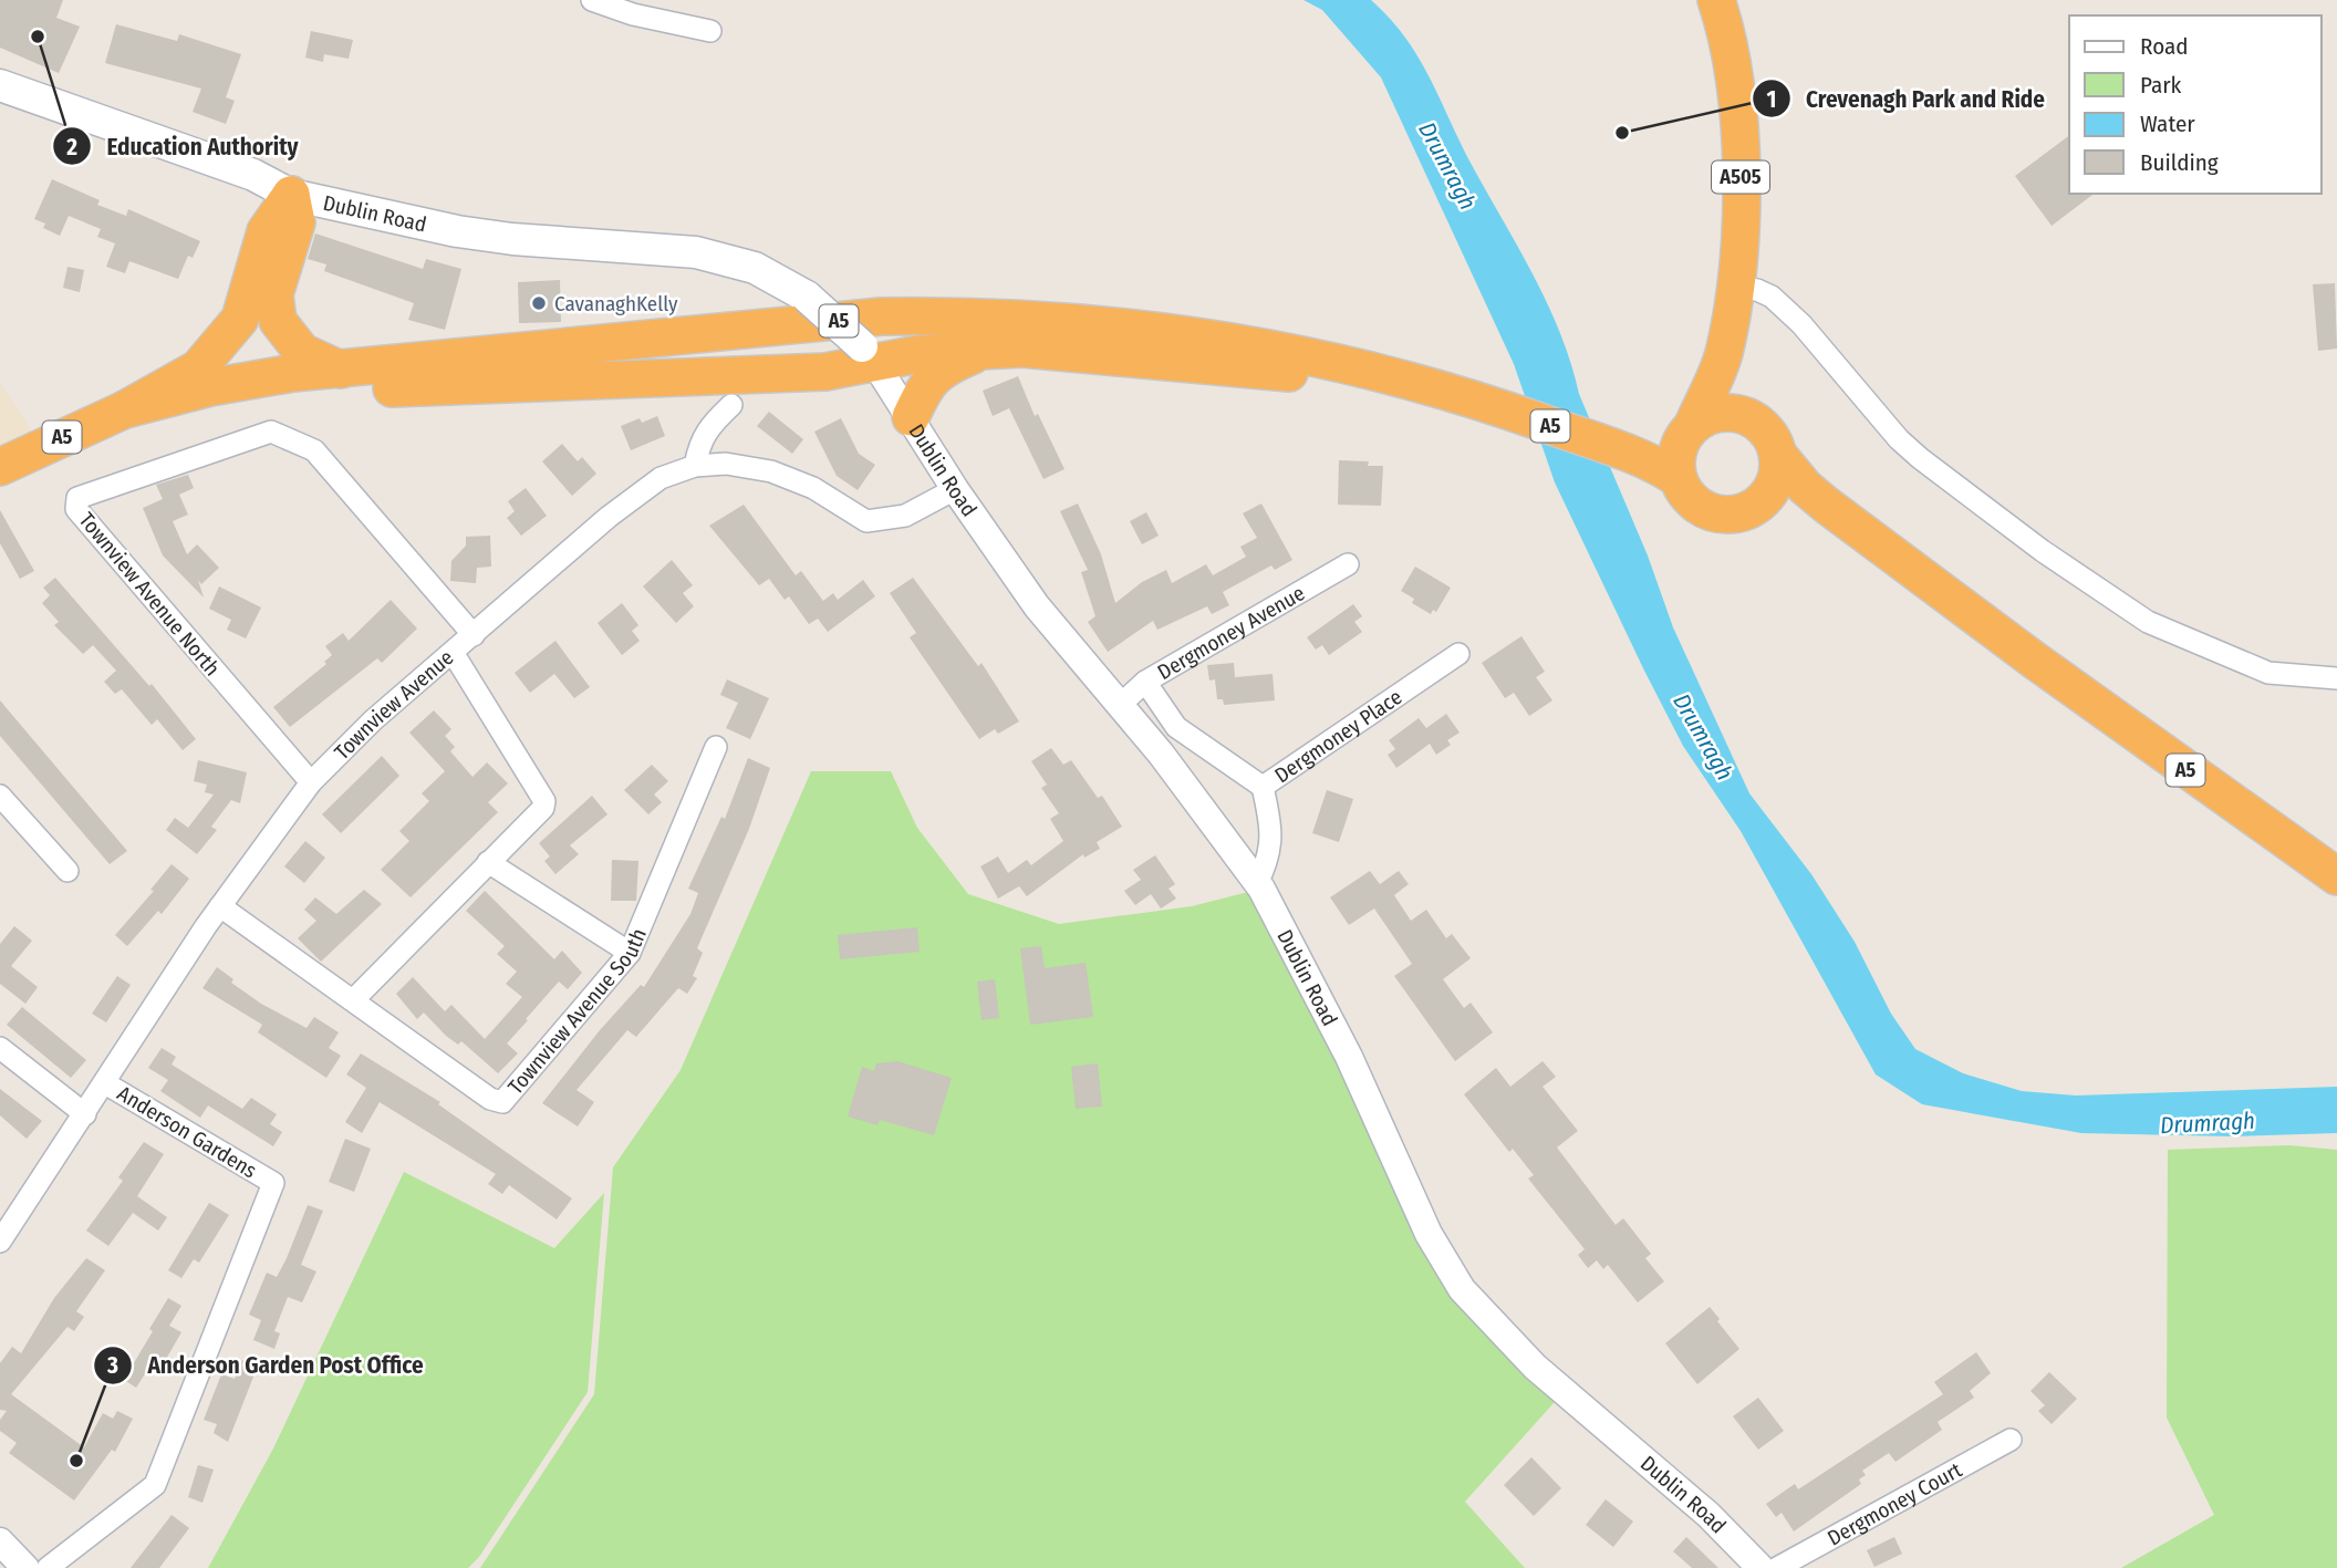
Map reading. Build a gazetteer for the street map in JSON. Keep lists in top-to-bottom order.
{
  "streets": {
    "highway": ["A505", "A5"],
    "main road": ["Dublin Road"],
    "street": [
      "Townview Avenue North",
      "Dergmoney Avenue",
      "Townview Avenue",
      "Dergmoney Place",
      "Townview Avenue South",
      "Anderson Gardens",
      "Dergmoney Court"
    ]
  },
  "crossings": [
    ["A505", "A5"],
    ["Dublin Road", "Dergmoney Avenue"],
    ["Dublin Road", "Townview Avenue"],
    ["Dublin Road", "Dergmoney Place"],
    ["Townview Avenue North", "Townview Avenue"],
    ["Townview Avenue", "Townview Avenue South"],
    ["Townview Avenue", "Anderson Gardens"]
  ],
  "water": ["Drumragh"],
  "places": [
    "Education Authority",
    "Crevenagh Park and Ride",
    "CavanaghKelly",
    "Anderson Garden Post Office"
  ],
  "legend": [
    "Road",
    "Park",
    "Water",
    "Building"
  ]
}
